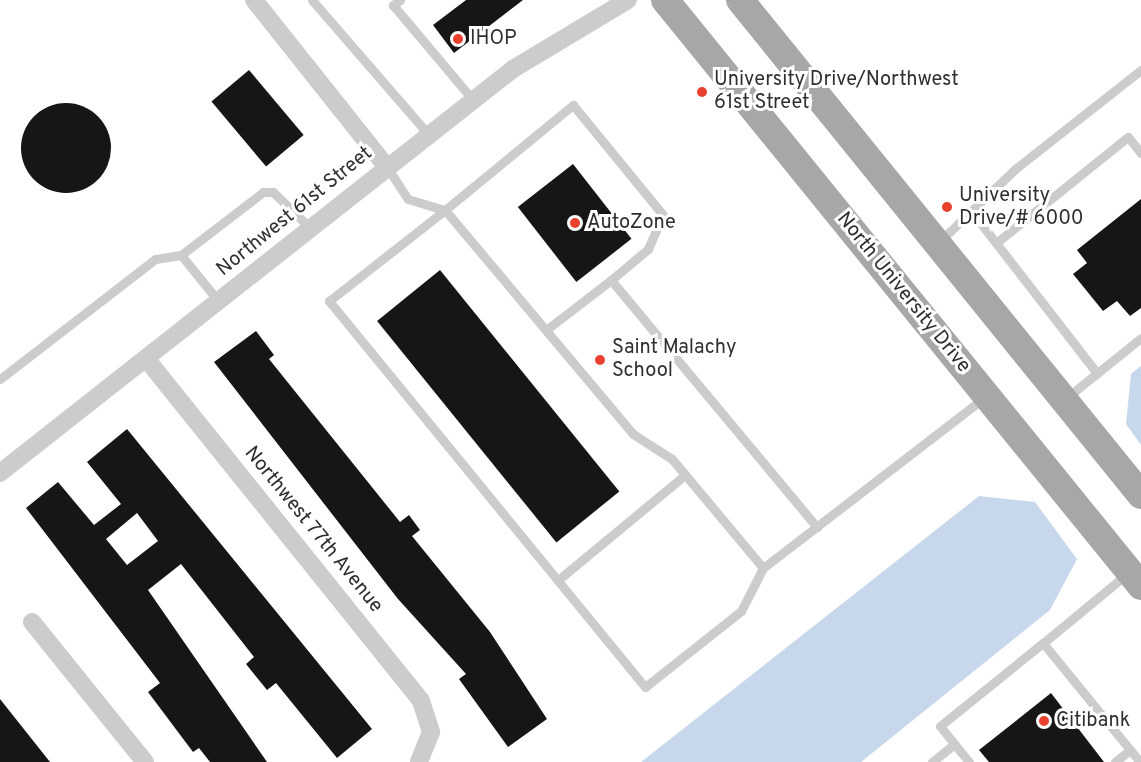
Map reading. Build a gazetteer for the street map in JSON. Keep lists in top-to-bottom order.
{
  "streets": {
    "main road": ["North University Drive"],
    "street": ["Northwest 61st Street", "Northwest 77th Avenue"]
  },
  "crossings": [
    ["Northwest 61st Street", "Northwest 77th Avenue"]
  ],
  "places": [
    "IHOP",
    "University Drive/Northwest 61st Street",
    "University Drive/# 6000",
    "AutoZone",
    "Saint Malachy School",
    "Citibank"
  ]
}
